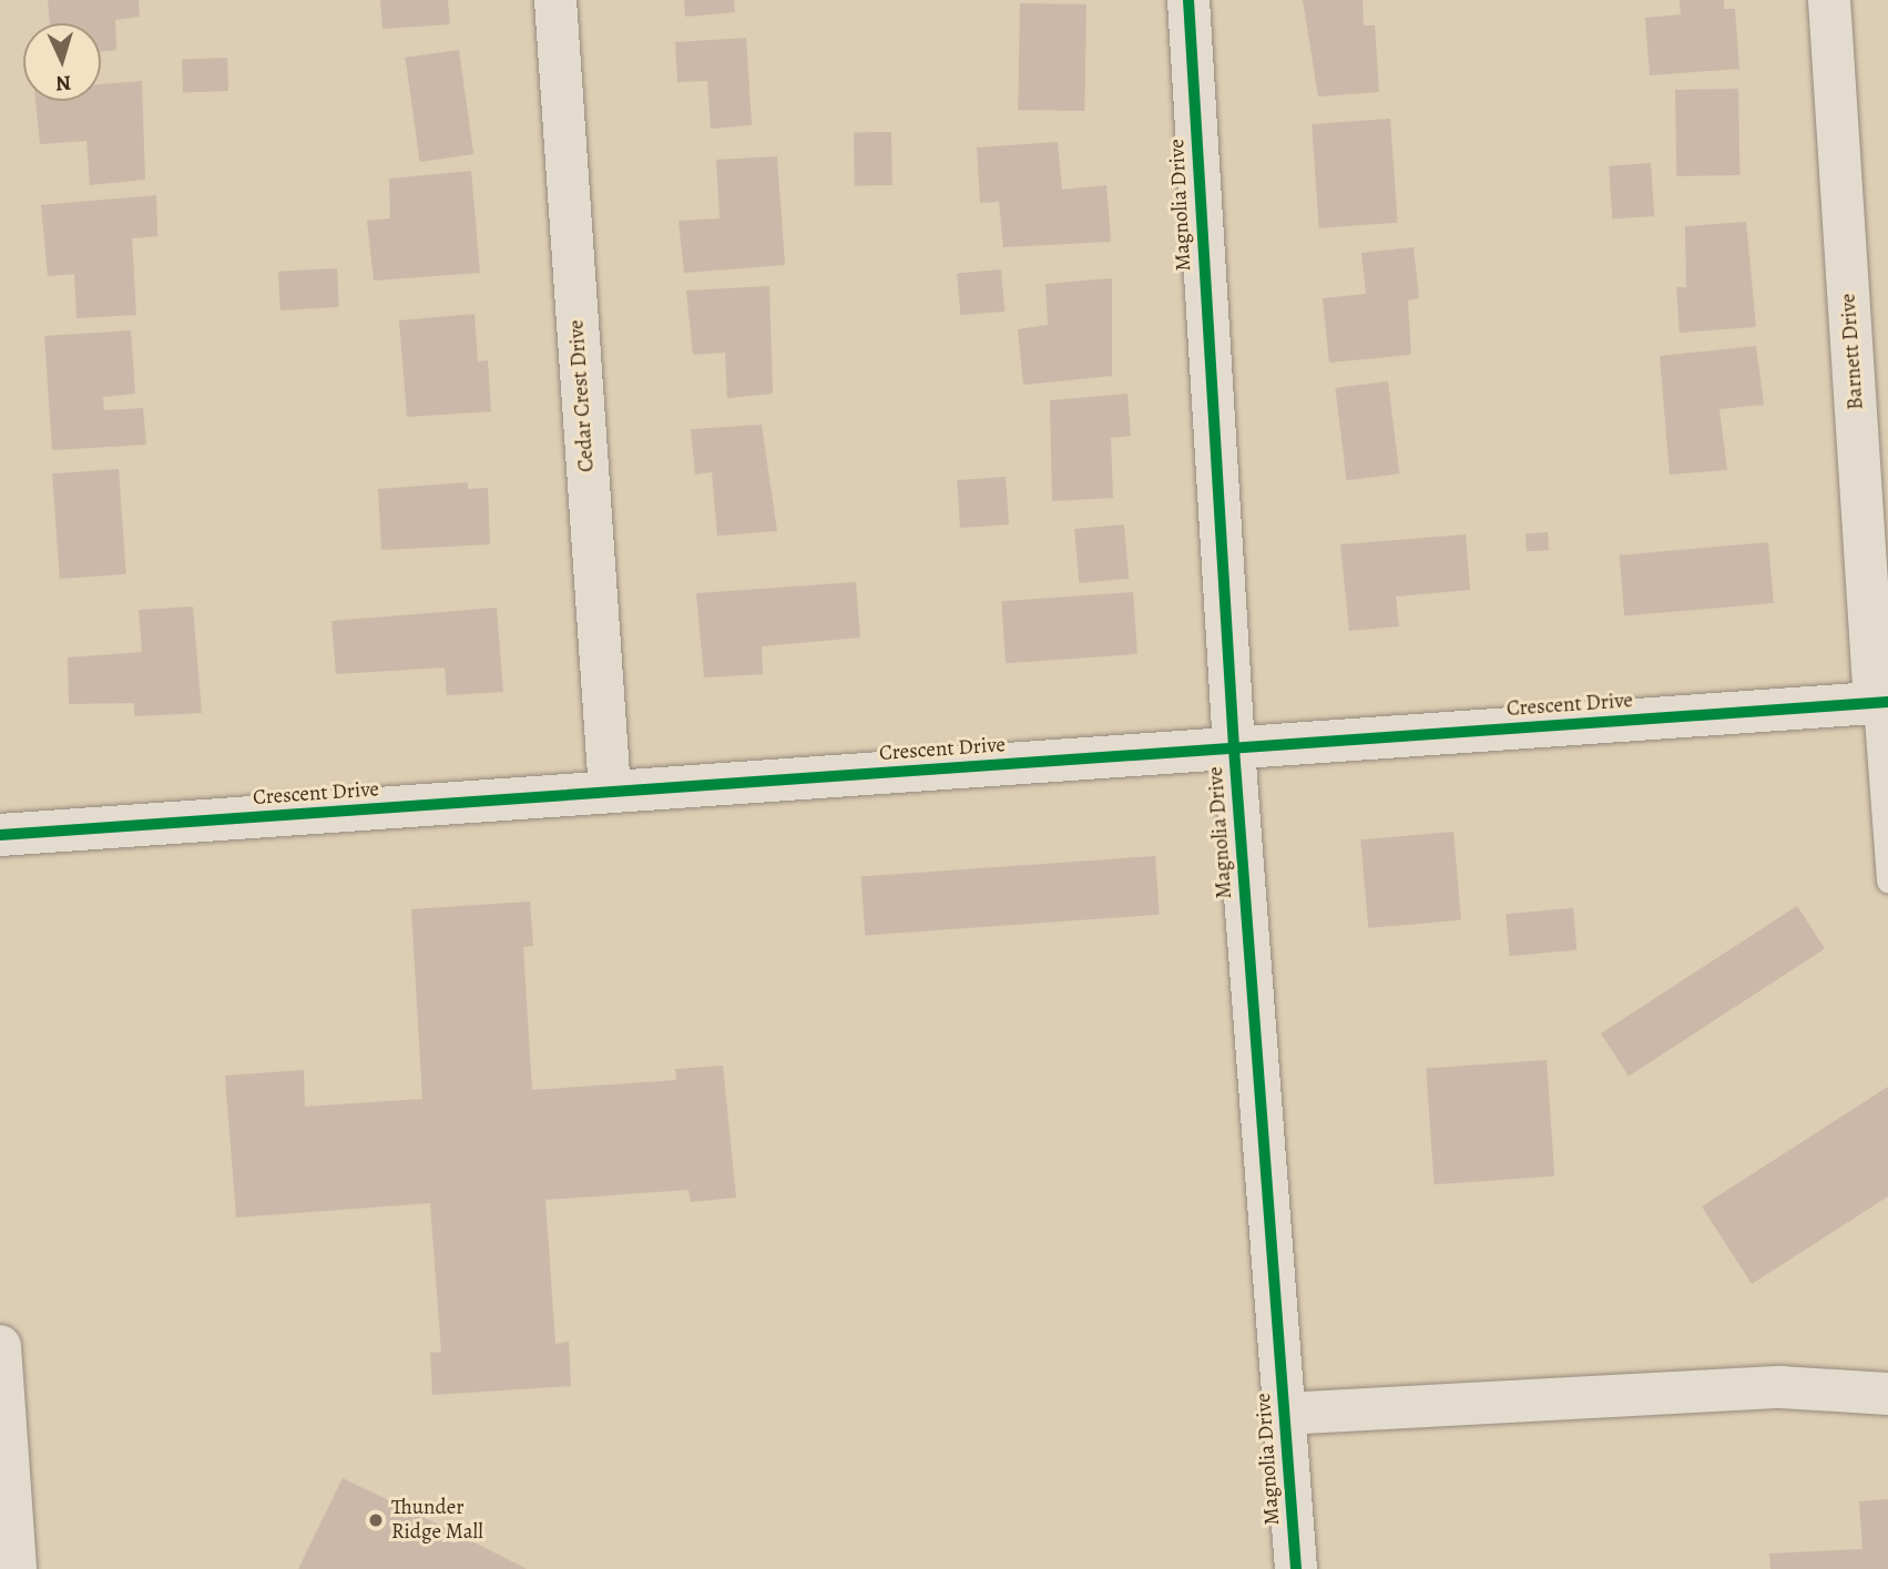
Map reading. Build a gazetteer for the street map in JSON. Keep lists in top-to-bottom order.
{
  "streets": {
    "street": [
      "Magnolia Drive",
      "Barnett Drive",
      "Cedar Crest Drive",
      "Crescent Drive"
    ]
  },
  "crossings": [
    ["Magnolia Drive", "Crescent Drive"],
    ["Barnett Drive", "Crescent Drive"],
    ["Cedar Crest Drive", "Crescent Drive"]
  ],
  "places": ["Thunder Ridge Mall"],
  "north": "bottom"
}
